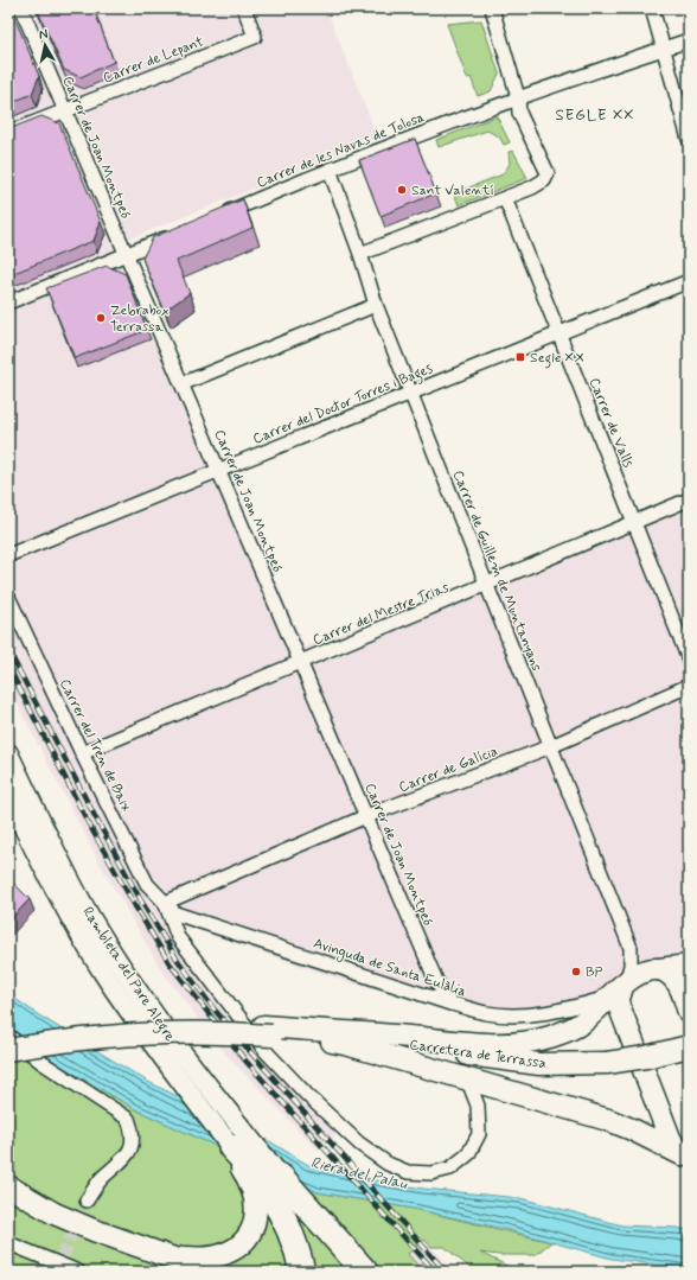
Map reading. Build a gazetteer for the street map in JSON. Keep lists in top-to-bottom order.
{
  "streets": {
    "main road": ["Rambleta del Pare Alegre", "Carretera de Terrassa"],
    "street": [
      "Carrer de Lepant",
      "Carrer de Joan Montpeó",
      "Carrer de les Navas de Tolosa",
      "Carrer del Doctor Torres i Bages",
      "Carrer de Valls",
      "Carrer de Guillem de Muntanyans",
      "Carrer del Mestre Trias",
      "Carrer del Tren de Baix",
      "Carrer de Galícia",
      "Avinguda de Santa Eulàlia"
    ]
  },
  "crossings": [
    ["Carrer de Lepant", "Carrer de Joan Montpeó"],
    ["Carrer de Joan Montpeó", "Carrer del Doctor Torres i Bages"],
    ["Carrer de Joan Montpeó", "Carrer del Mestre Trias"],
    ["Carrer de Joan Montpeó", "Carrer de Galícia"],
    ["Carrer de Joan Montpeó", "Avinguda de Santa Eulàlia"],
    ["Carrer de les Navas de Tolosa", "Carrer de Guillem de Muntanyans"],
    ["Carrer del Doctor Torres i Bages", "Carrer de Valls"],
    ["Carrer del Doctor Torres i Bages", "Carrer de Guillem de Muntanyans"],
    ["Carrer de Valls", "Carrer del Mestre Trias"],
    ["Carrer de Guillem de Muntanyans", "Carrer del Mestre Trias"],
    ["Carrer de Guillem de Muntanyans", "Carrer de Galícia"],
    ["Carrer de Guillem de Muntanyans", "Avinguda de Santa Eulàlia"],
    ["Carrer del Mestre Trias", "Carrer del Tren de Baix"],
    ["Carrer del Tren de Baix", "Carrer de Galícia"],
    ["Carrer del Tren de Baix", "Avinguda de Santa Eulàlia"],
    ["Carrer de Galícia", "Avinguda de Santa Eulàlia"]
  ],
  "districts": ["SEGLE XX"],
  "water": ["Riera del Palau"],
  "places": {
    "other": ["Sant Valentí", "Zebrabox Terrassa", "BP"],
    "transit": ["Segle XX"]
  },
  "north": "top"
}
